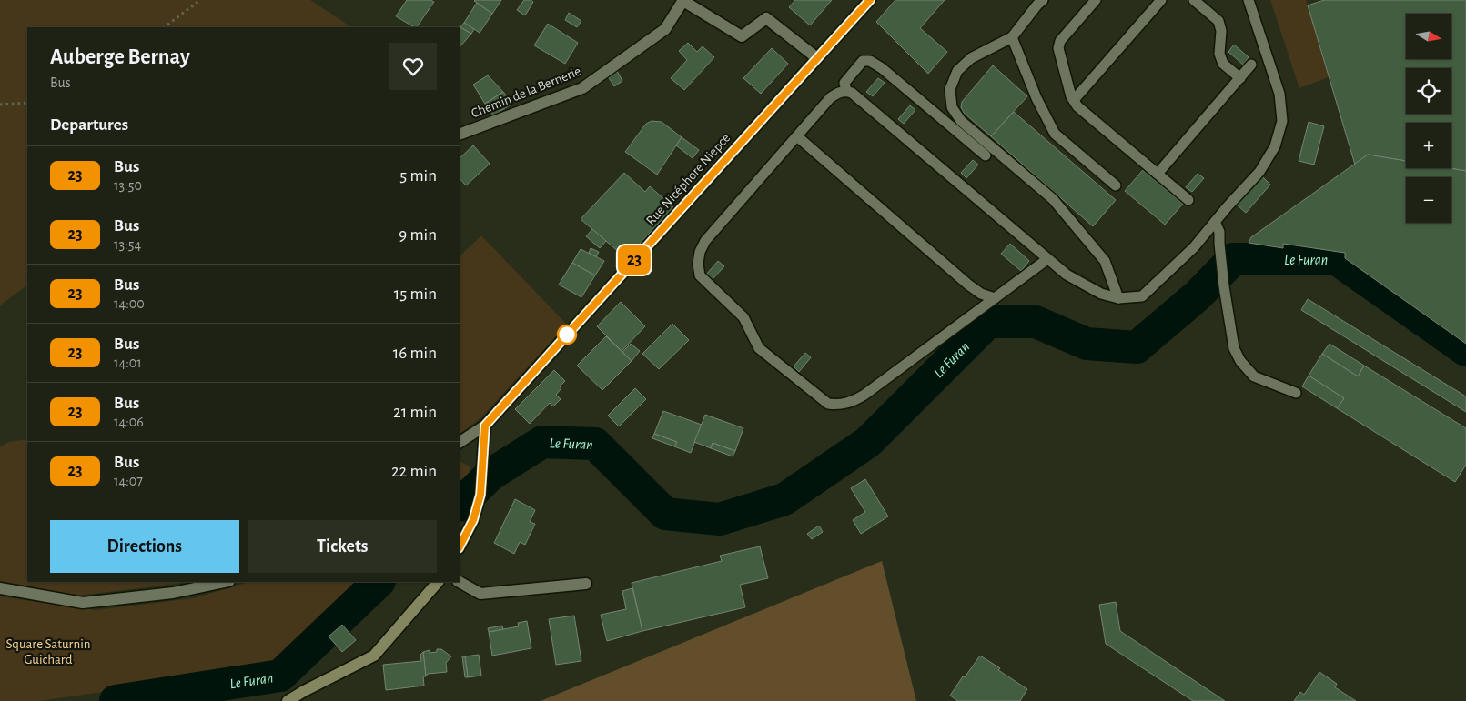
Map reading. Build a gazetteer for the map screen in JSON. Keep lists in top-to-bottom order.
{
  "streets": {
    "street": ["Chemin de la Bernerie", "Rue Nicéphore Niepce"]
  },
  "water": ["Le Furan"],
  "parks": ["Square Saturnin Guichard"],
  "lines": ["bus line 23"],
  "north": "right",
  "page": {
    "on_map": "23",
    "map_buttons": ["+", "−"],
    "heading": [
      ["Auberge Bernay", "Bus"],
      "Departures"
    ],
    "list": [
      {
        "mark": "23",
        "name": "Bus",
        "note": "13:50",
        "value": "5 min"
      },
      {
        "mark": "23",
        "name": "Bus",
        "note": "13:54",
        "value": "9 min"
      },
      {
        "mark": "23",
        "name": "Bus",
        "note": "14:00",
        "value": "15 min"
      },
      {
        "mark": "23",
        "name": "Bus",
        "note": "14:01",
        "value": "16 min"
      },
      {
        "mark": "23",
        "name": "Bus",
        "note": "14:06",
        "value": "21 min"
      },
      {
        "mark": "23",
        "name": "Bus",
        "note": "14:07",
        "value": "22 min"
      }
    ],
    "buttons": ["Directions", "Tickets"]
  }
}
